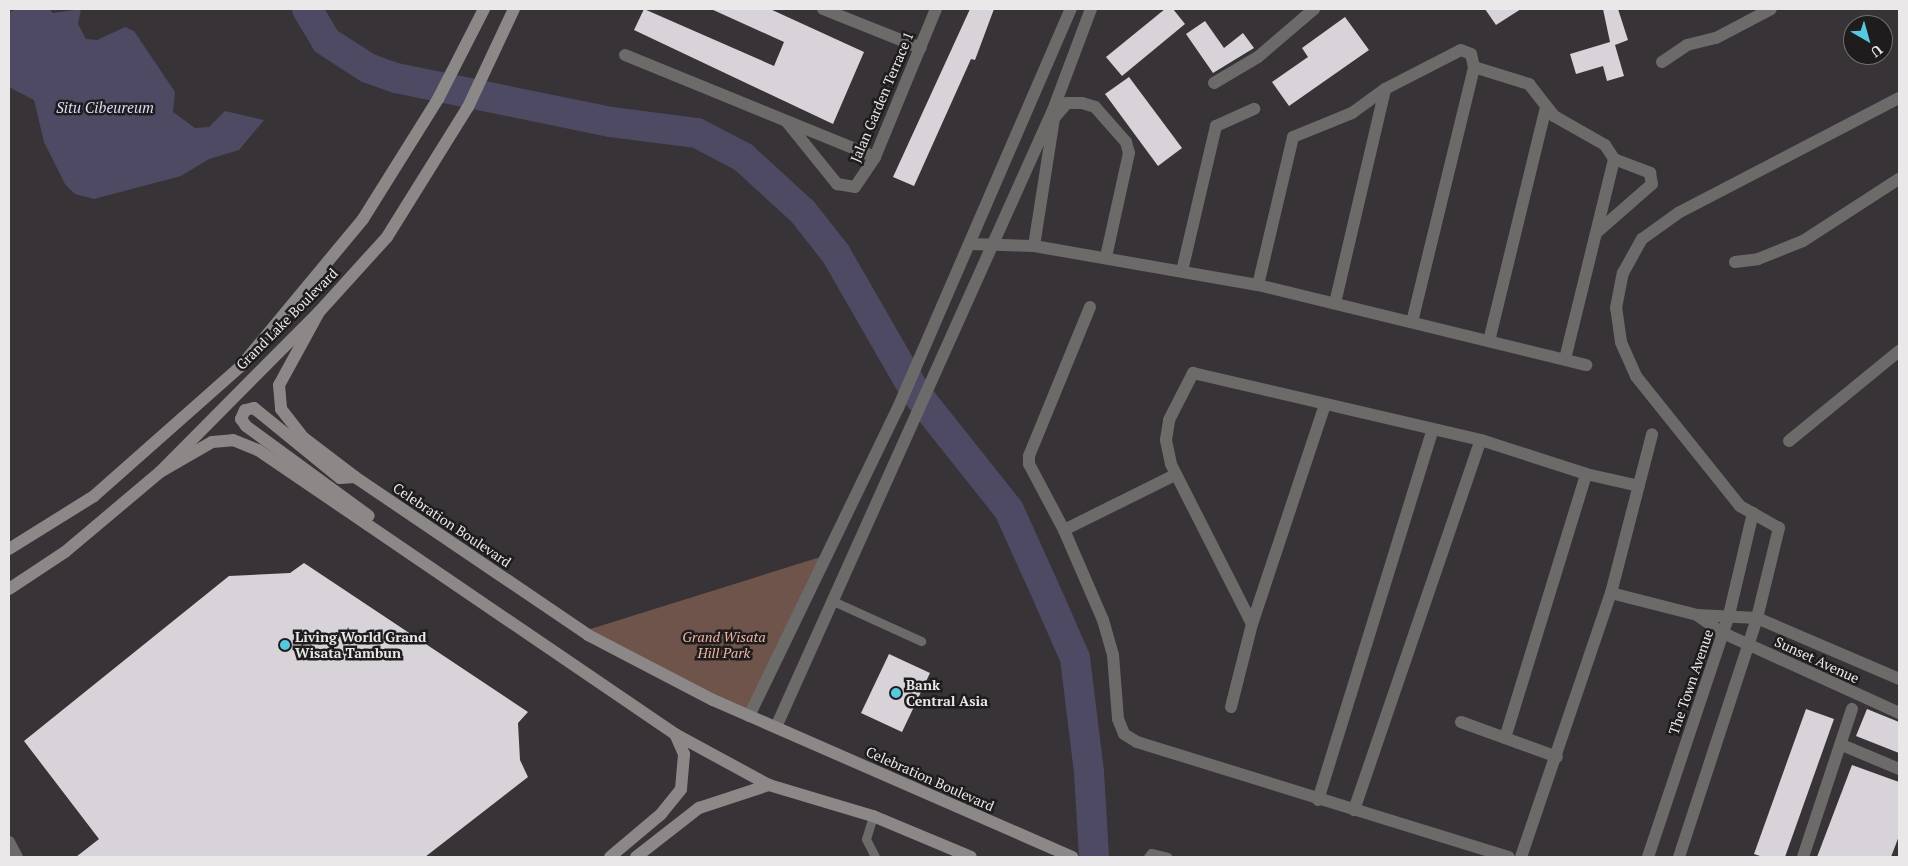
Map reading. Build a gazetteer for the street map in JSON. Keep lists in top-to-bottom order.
{
  "streets": {
    "street": [
      "Jalan Garden Terrace 1",
      "Grand Lake Boulevard",
      "Celebration Boulevard",
      "Sunset Avenue",
      "The Town Avenue"
    ]
  },
  "crossings": [
    ["Grand Lake Boulevard", "Celebration Boulevard"],
    ["Sunset Avenue", "The Town Avenue"]
  ],
  "water": ["Situ Cibeureum"],
  "parks": ["Grand Wisata Hill Park"],
  "places": ["Living World Grand Wisata Tambun", "Bank Central Asia"],
  "north": "bottom right"
}
